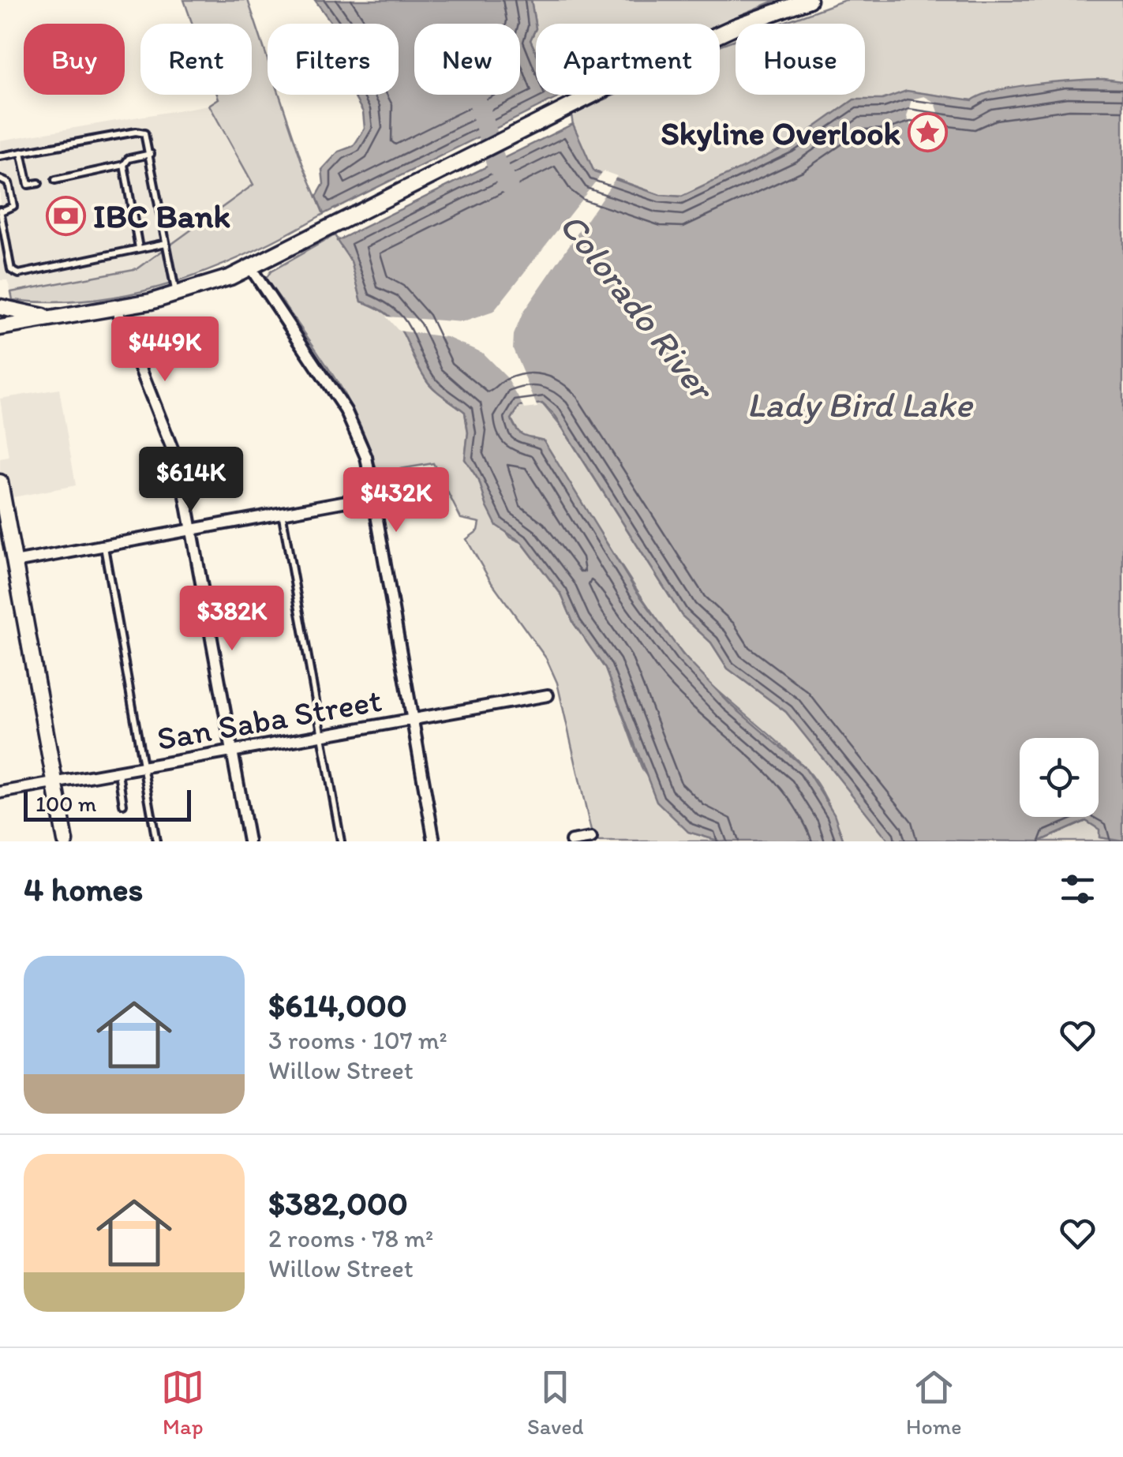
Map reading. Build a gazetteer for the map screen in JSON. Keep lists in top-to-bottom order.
{
  "streets": {
    "street": ["San Saba Street"]
  },
  "water": ["Colorado River", "Lady Bird Lake"],
  "places": {
    "place": ["Skyline Overlook"],
    "bank": ["IBC Bank"]
  },
  "scale_bar": "100 m",
  "page": {
    "chip": [
      "Buy",
      "Rent",
      "Filters",
      "New",
      "Apartment",
      "House"
    ],
    "price": [
      "$449K",
      "$614K",
      "$432K",
      "$382K"
    ],
    "scale": "100 m",
    "heading": "4 homes",
    "list": [
      {
        "name": "$614,000",
        "note": "3 rooms · 107 m² · Willow Street"
      },
      {
        "name": "$382,000",
        "note": "2 rooms · 78 m² · Willow Street"
      }
    ],
    "tabs": ["Map", "Saved", "Home"]
  }
}
